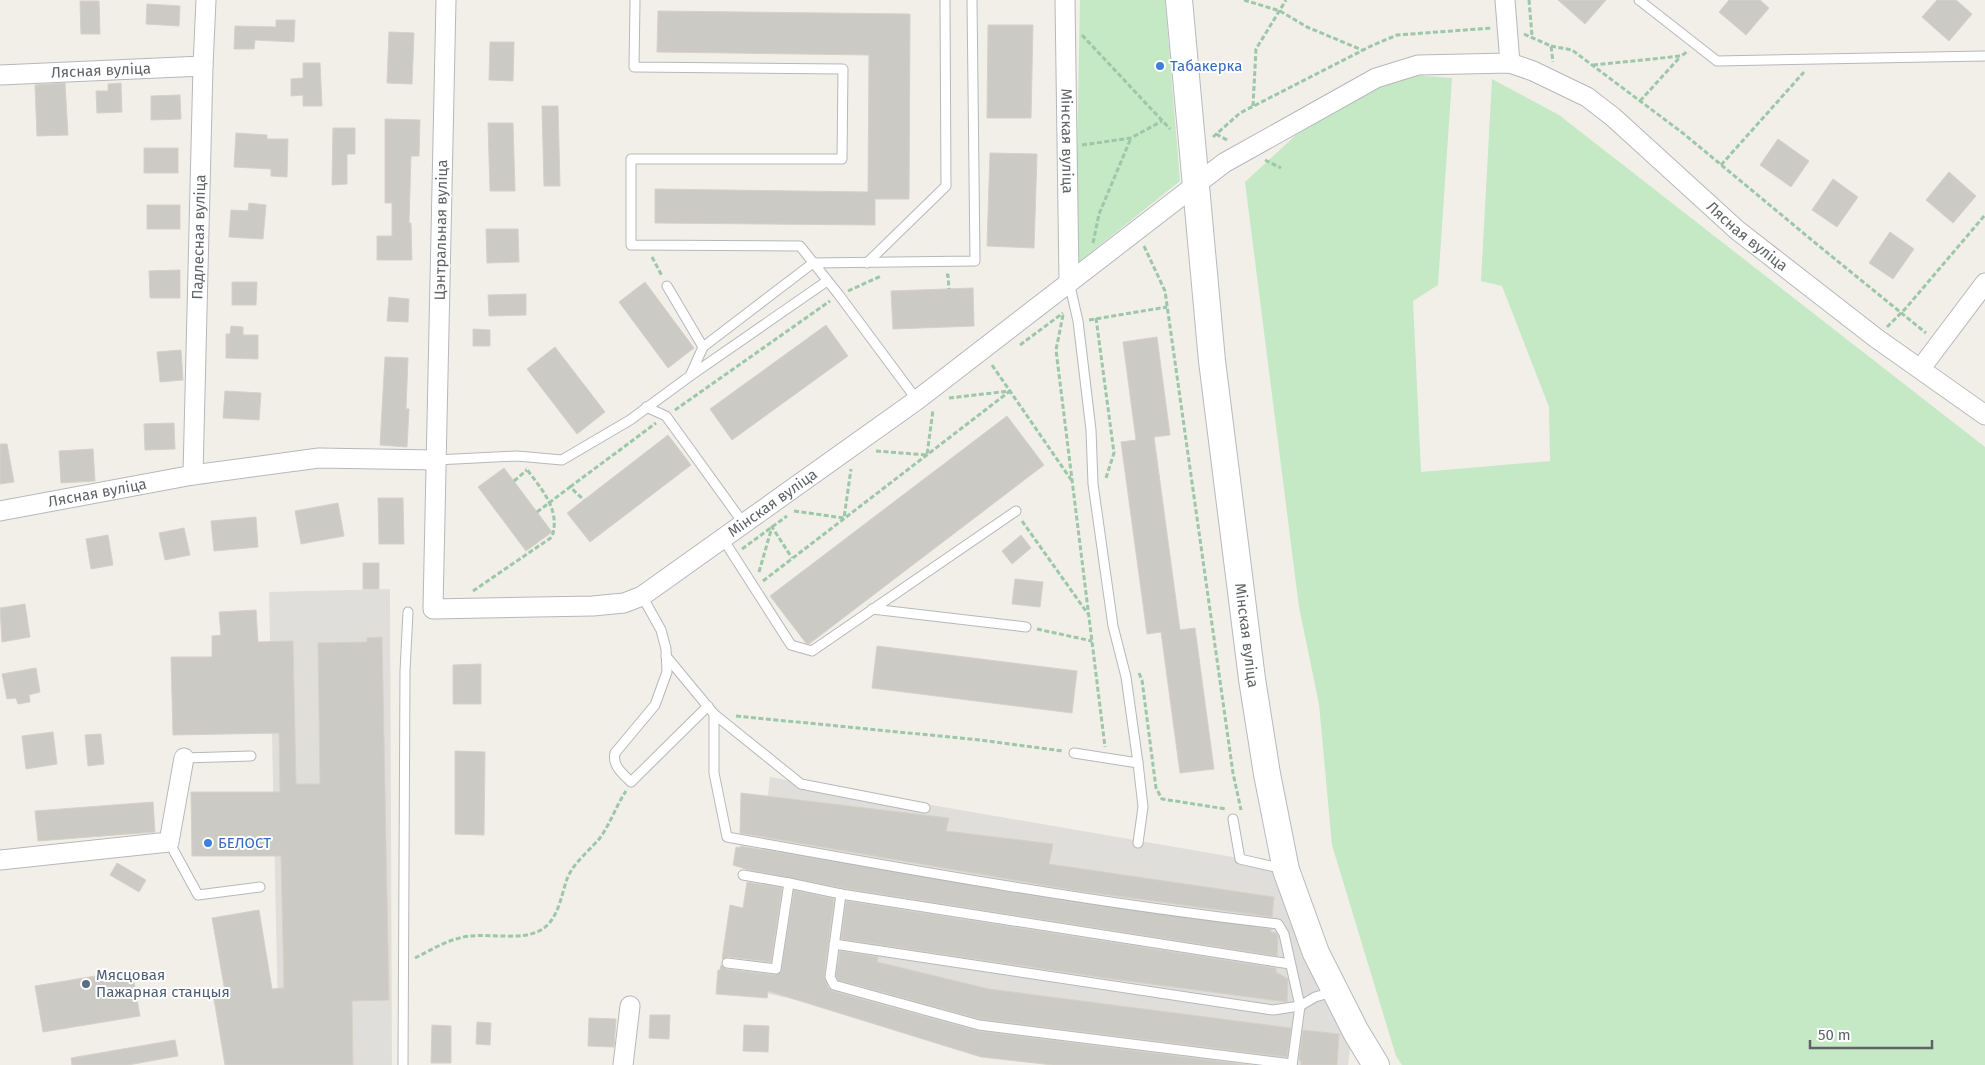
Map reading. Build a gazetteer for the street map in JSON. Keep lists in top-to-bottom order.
{
  "streets": {
    "main road": ["Мінская вуліца"],
    "street": ["Лясная вуліца", "Цэнтральная вуліца", "Падлесная вуліца"]
  },
  "crossings": [
    ["Лясная вуліца", "Падлесная вуліца"],
    ["Мінская вуліца", "Цэнтральная вуліца"]
  ],
  "places": ["Табакерка", "БЕЛОСТ", "Мясцовая Пажарная станцыя"],
  "scale_bar": "50 m"
}
